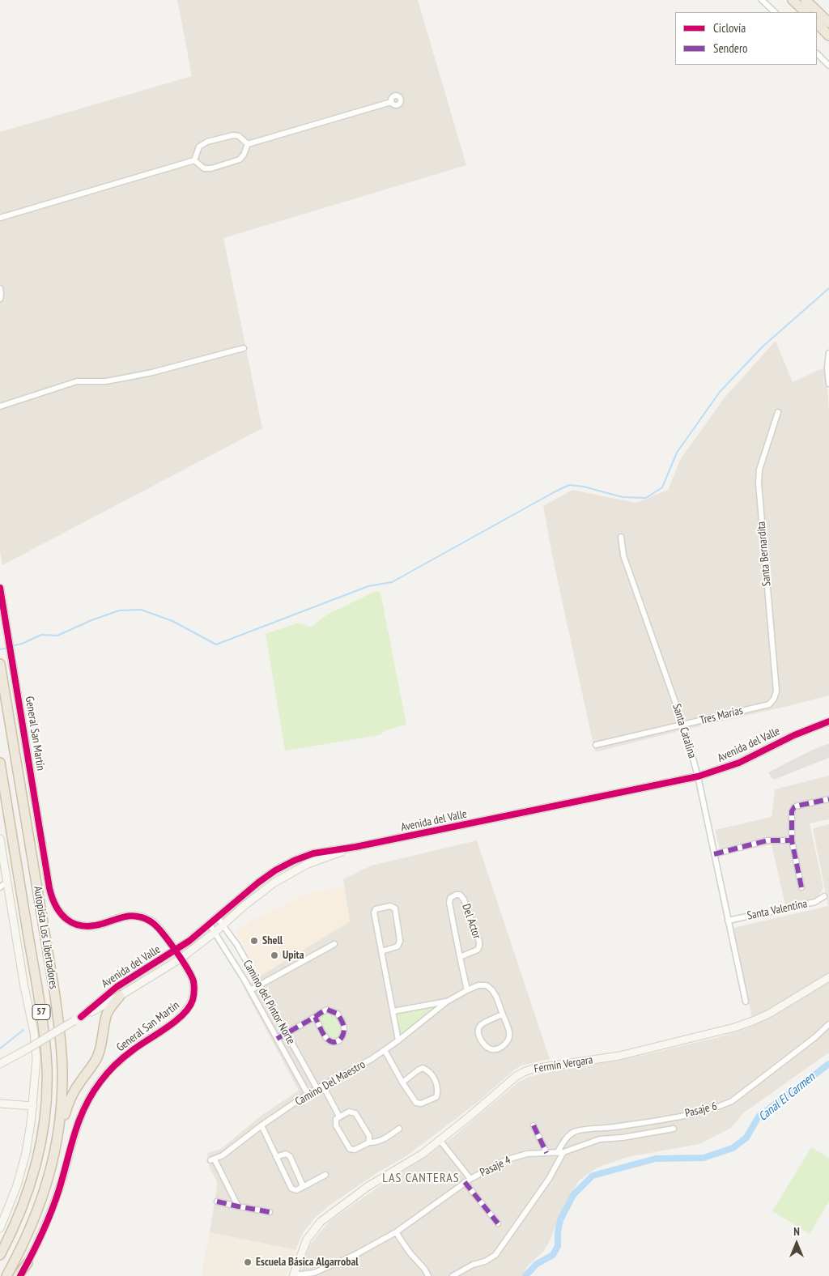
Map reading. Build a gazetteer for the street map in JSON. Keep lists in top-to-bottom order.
{
  "streets": {
    "highway": ["Autopista Los Libertadores", "57"],
    "street": [
      "Santa Bernardita",
      "Tres Marías",
      "Santa Catalina",
      "General San Martín",
      "Avenida del Valle",
      "Santa Valentina",
      "Del Actor",
      "Camino del Pintor Norte",
      "Fermín Vergara",
      "Camino Del Maestro",
      "Pasaje 6",
      "Pasaje 4"
    ]
  },
  "crossings": [
    ["Santa Bernardita", "Tres Marías"],
    ["Tres Marías", "Santa Catalina"],
    ["Santa Catalina", "Avenida del Valle"],
    ["Santa Catalina", "Santa Valentina"],
    ["General San Martín", "Avenida del Valle"],
    ["Avenida del Valle", "Camino del Pintor Norte"],
    ["Camino del Pintor Norte", "Camino Del Maestro"],
    ["Fermín Vergara", "Pasaje 4"],
    ["Pasaje 6", "Pasaje 4"]
  ],
  "districts": ["LAS CANTERAS"],
  "water": ["Canal El Carmen"],
  "places": ["Shell", "Upita", "Escuela Básica Algarrobal"],
  "legend": ["Ciclovía", "Sendero"],
  "north": "top"
}
